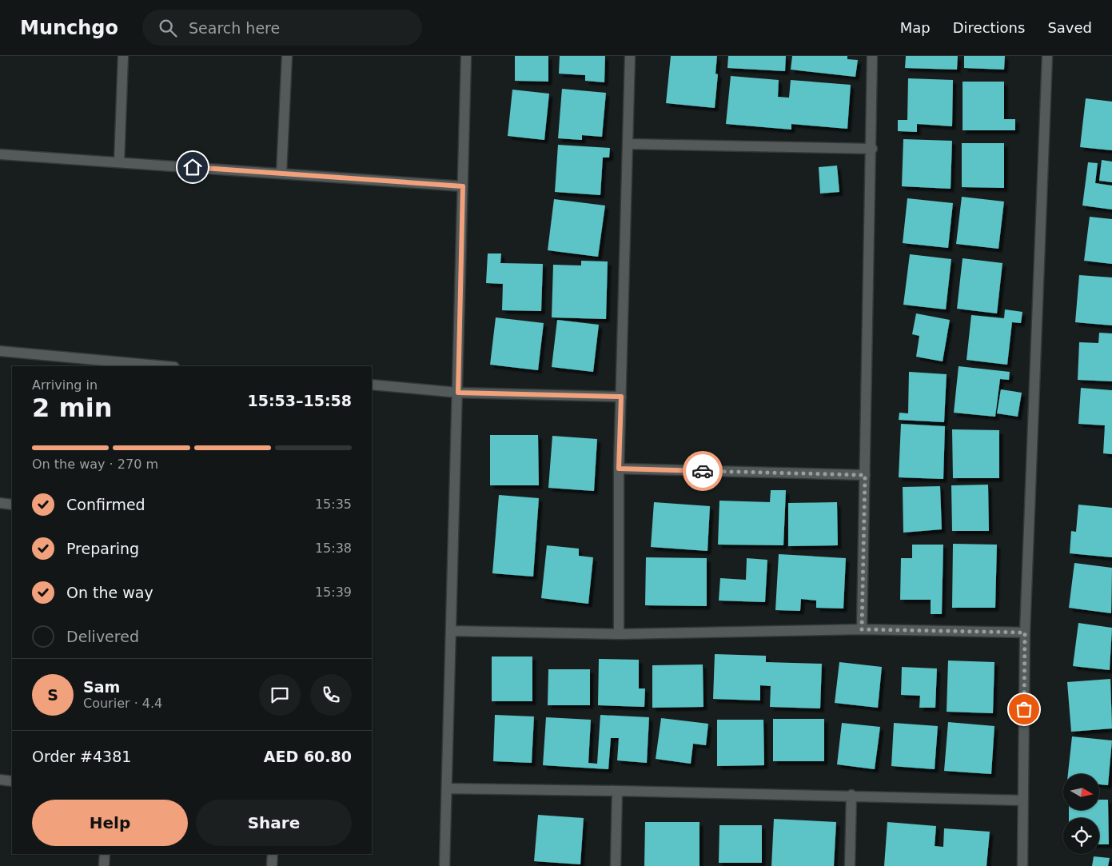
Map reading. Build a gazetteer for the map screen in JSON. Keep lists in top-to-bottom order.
{
  "north": "right",
  "page": {
    "header": "Munchgo",
    "search": "Search here",
    "nav": ["Map", "Directions", "Saved"],
    "heading": ["2 min", "Arriving in", "15:53–15:58"],
    "panel": [
      "Sam",
      "Courier · 4.4",
      "Order #4381",
      "AED 60.80"
    ],
    "bar": "On the way · 270 m",
    "list": [
      ["Confirmed", "15:35"],
      ["Preparing", "15:38"],
      ["On the way", "15:39"],
      "Delivered"
    ],
    "round": "S",
    "buttons": ["Help", "Share"]
  }
}
